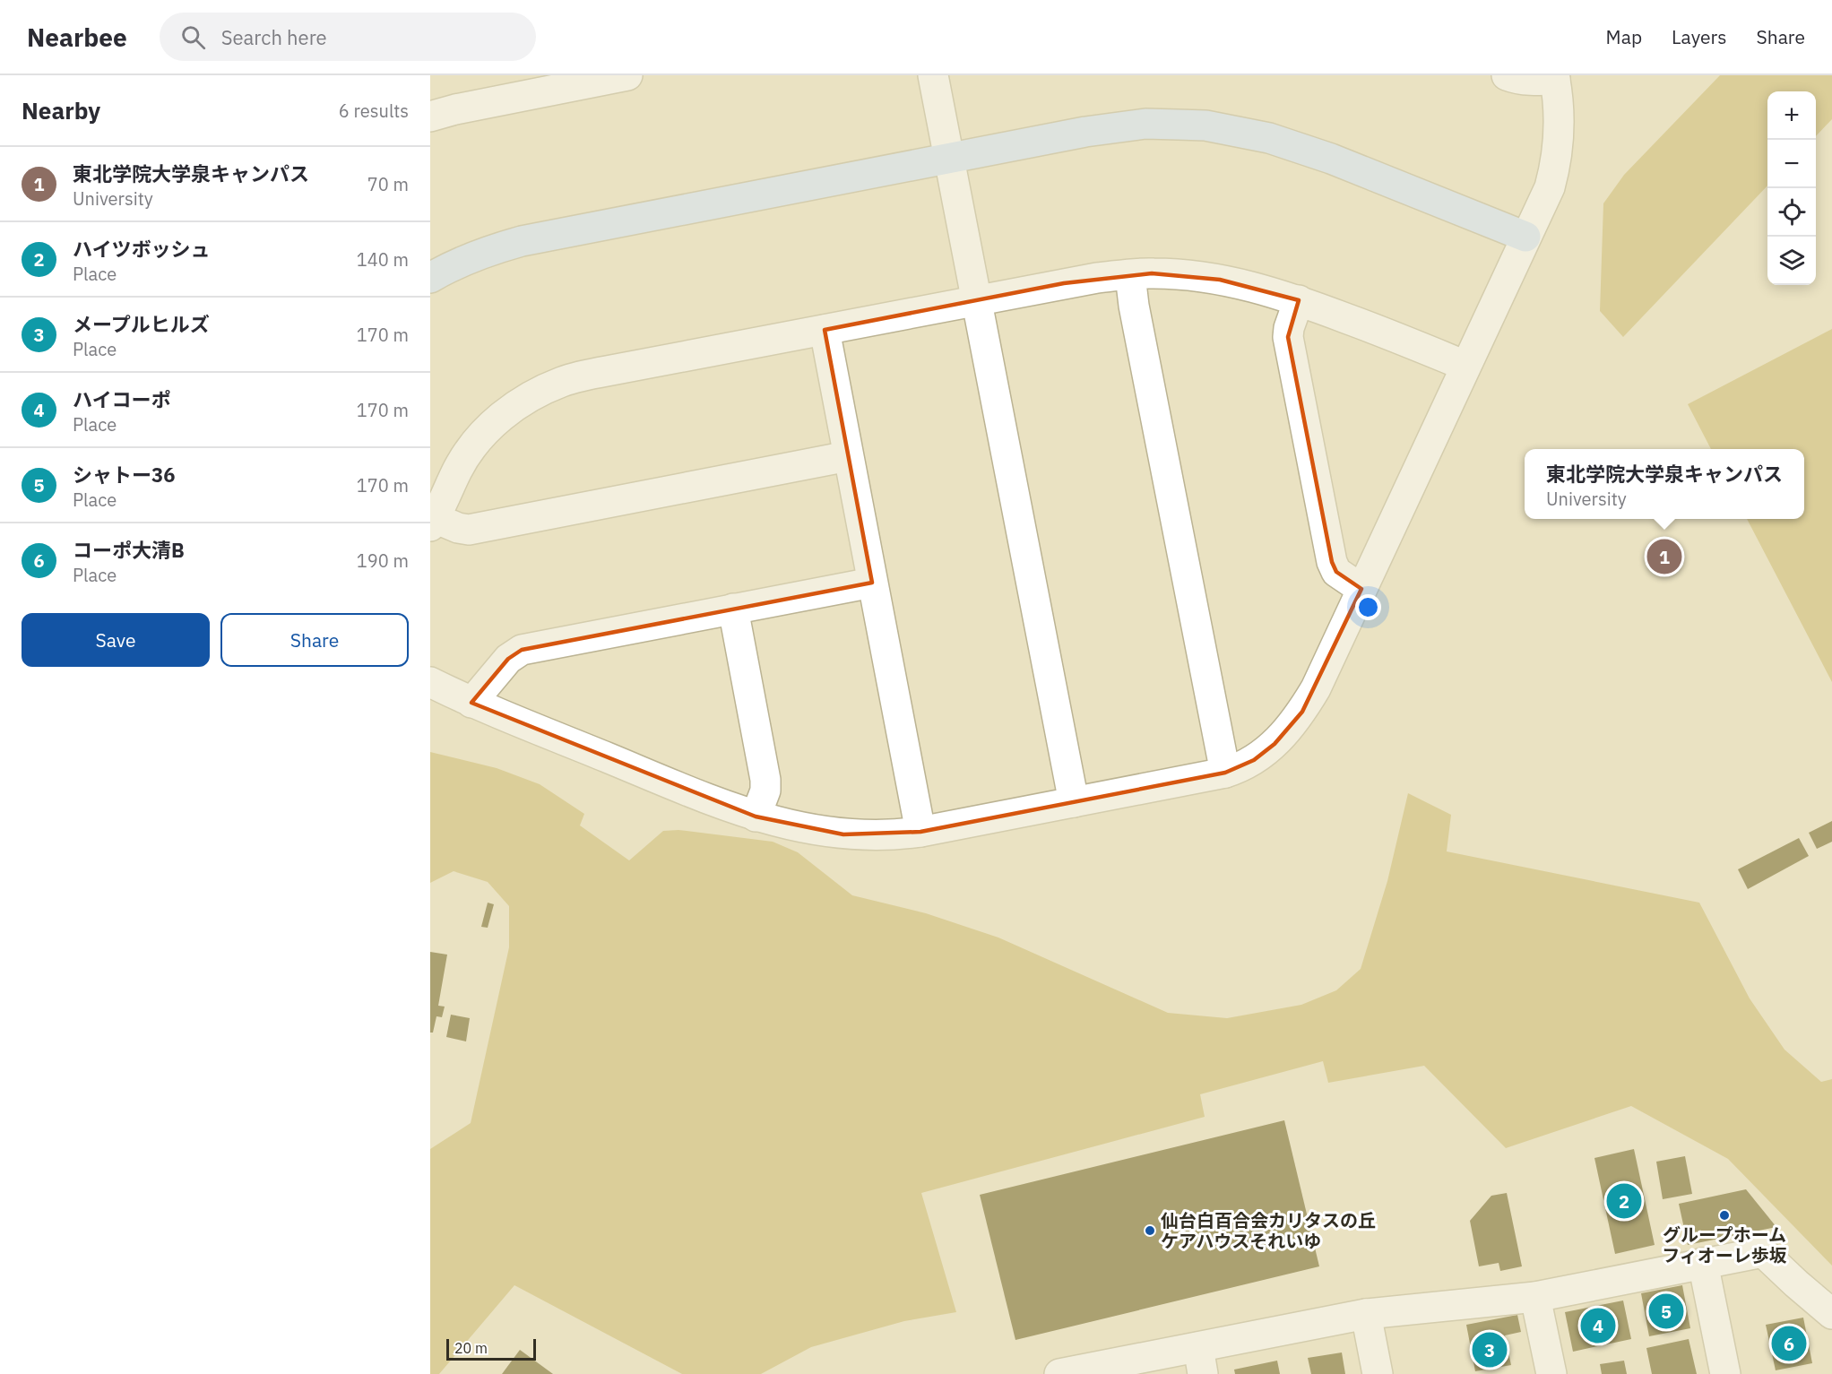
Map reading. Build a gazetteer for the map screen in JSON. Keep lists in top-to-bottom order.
{
  "places": ["グループホーム フィオーレ歩坂", "仙台白百合会カリタスの丘 ケアハウスそれいゆ"],
  "scale_bar": "20 m",
  "page": {
    "header": "Nearbee",
    "search": "Search here",
    "nav": ["Map", "Layers", "Share"],
    "heading": ["Nearby", "6 results"],
    "map_buttons": ["+", "−"],
    "list": [
      {
        "mark": "1",
        "name": "東北学院大学泉キャンパス",
        "note": "University",
        "value": "70 m"
      },
      {
        "mark": "2",
        "name": "ハイツボッシュ",
        "note": "Place",
        "value": "140 m"
      },
      {
        "mark": "3",
        "name": "メープルヒルズ",
        "note": "Place",
        "value": "170 m"
      },
      {
        "mark": "4",
        "name": "ハイコーポ",
        "note": "Place",
        "value": "170 m"
      },
      {
        "mark": "5",
        "name": "シャトー36",
        "note": "Place",
        "value": "170 m"
      },
      {
        "mark": "6",
        "name": "コーポ大清B",
        "note": "Place",
        "value": "190 m"
      }
    ],
    "popup": ["東北学院大学泉キャンパス", "University"],
    "pins": [
      "1",
      "2",
      "5",
      "4",
      "6",
      "3"
    ],
    "buttons": ["Save", "Share"],
    "scale": "20 m"
  }
}
